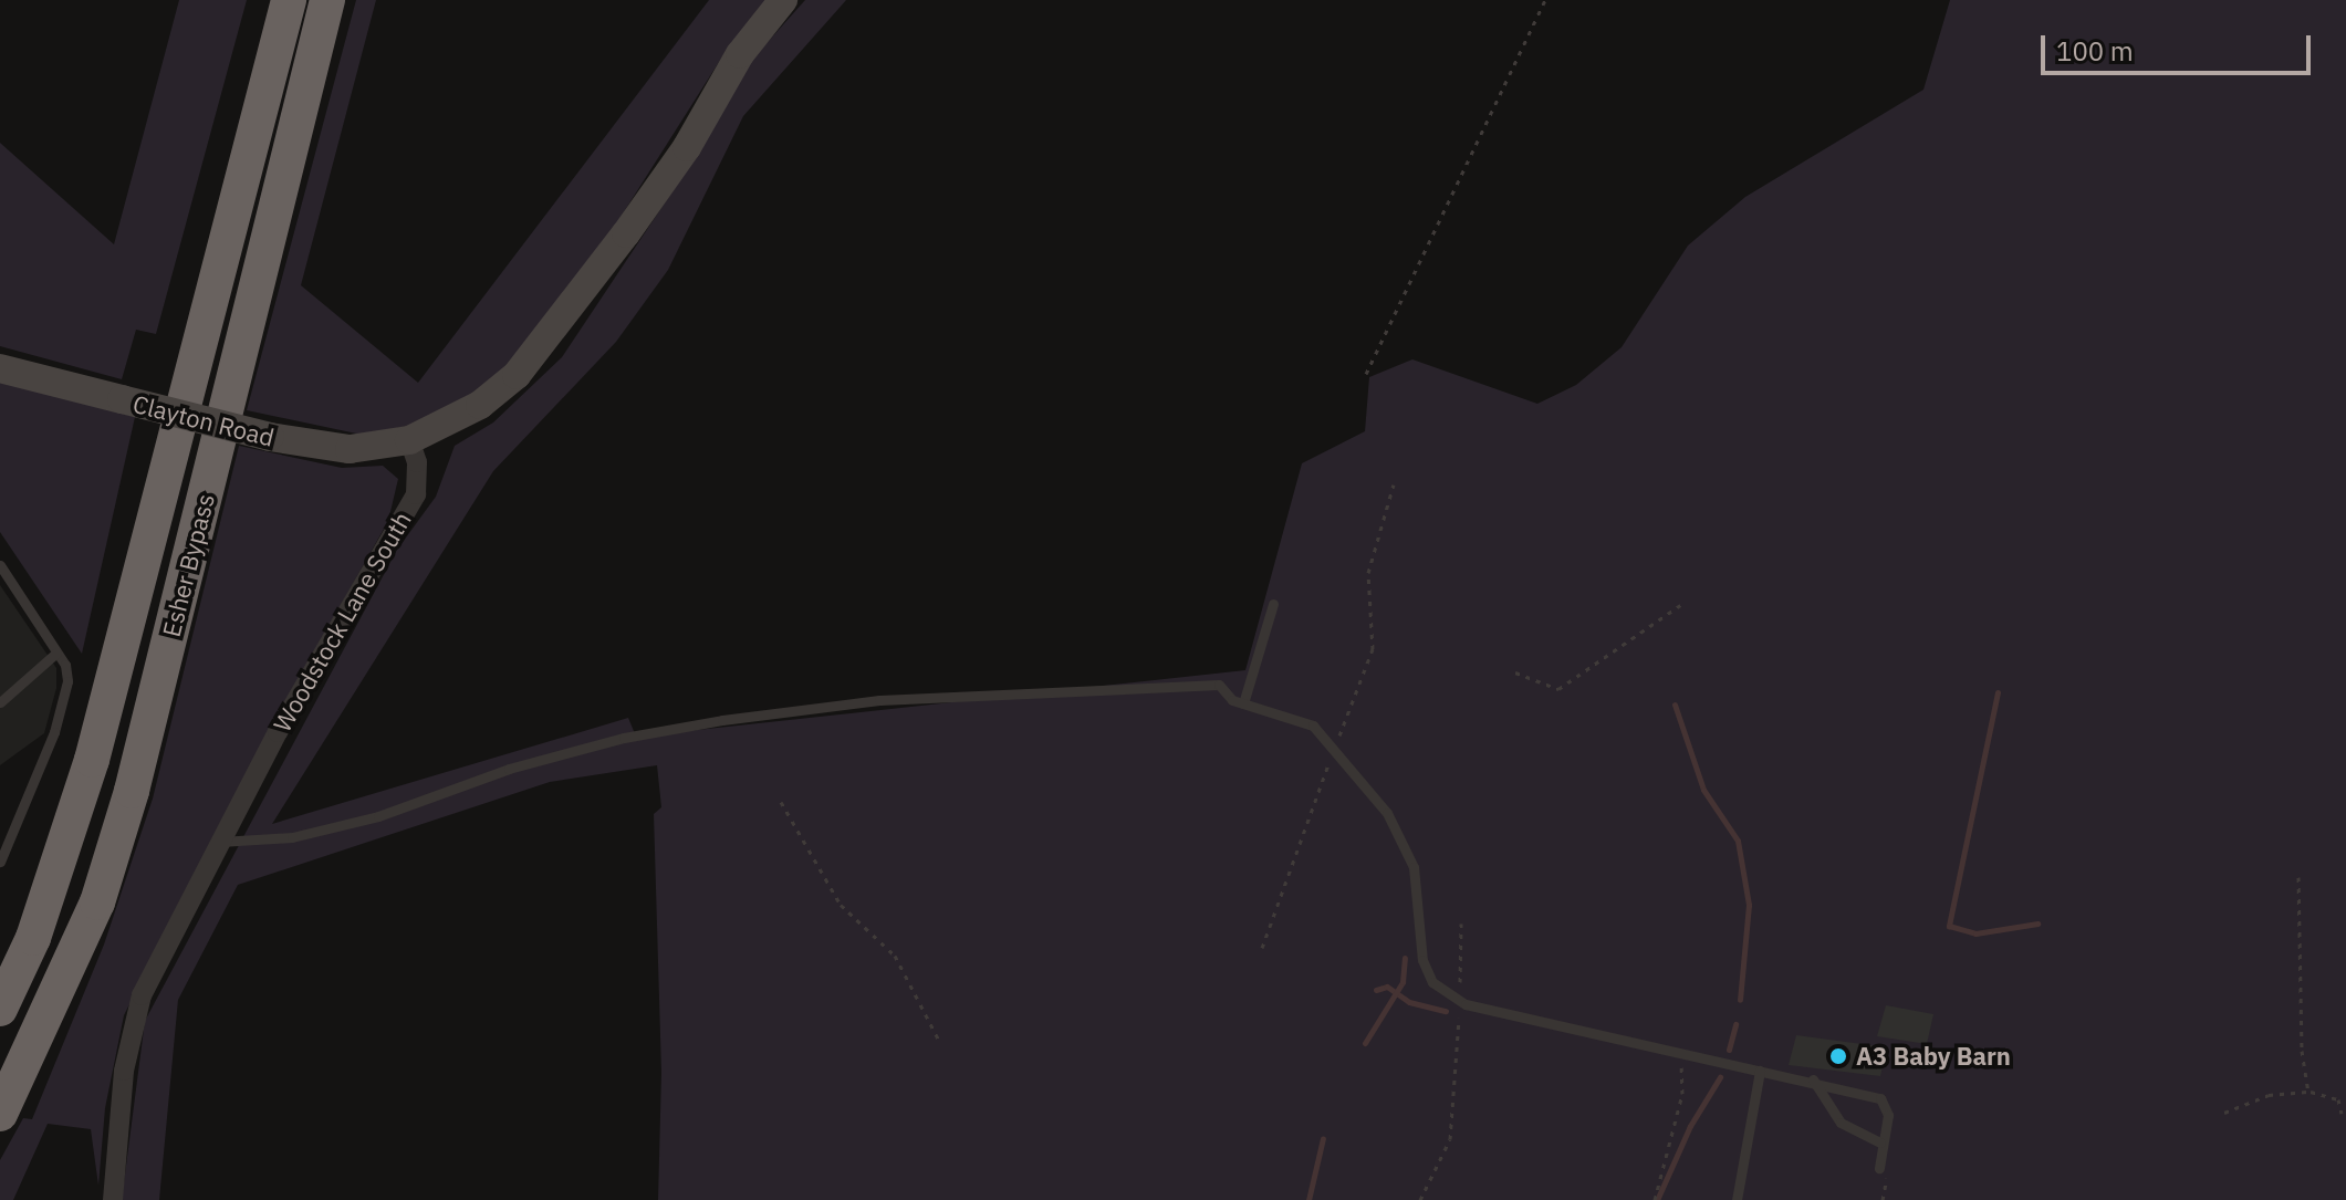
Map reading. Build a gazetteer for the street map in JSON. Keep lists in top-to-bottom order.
{
  "streets": {
    "highway": ["Esher Bypass"],
    "street": ["Clayton Road", "Woodstock Lane South"]
  },
  "crossings": [
    ["Clayton Road", "Woodstock Lane South"]
  ],
  "places": ["A3 Baby Barn"],
  "scale_bar": "100 m"
}
